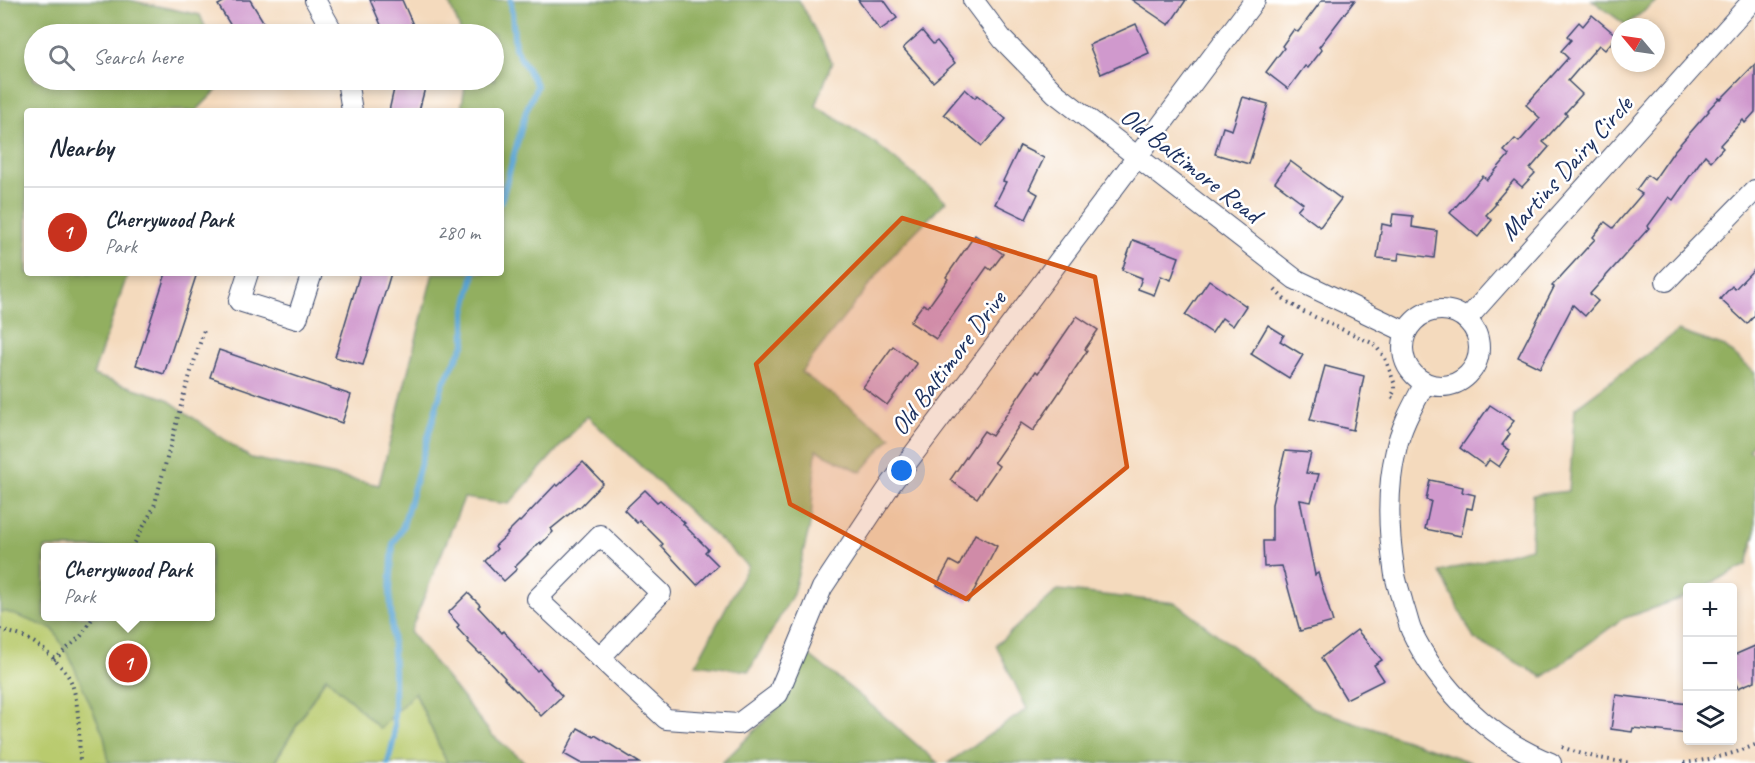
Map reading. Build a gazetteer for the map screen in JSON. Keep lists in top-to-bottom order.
{
  "streets": {
    "street": ["Old Baltimore Road", "Martins Dairy Circle", "Old Baltimore Drive"]
  },
  "crossings": [
    ["Old Baltimore Road", "Martins Dairy Circle"],
    ["Old Baltimore Road", "Old Baltimore Drive"]
  ],
  "north": "top left",
  "page": {
    "search": "Search here",
    "heading": "Nearby",
    "list": [
      {
        "mark": "1",
        "name": "Cherrywood Park",
        "note": "Park",
        "value": "280 m"
      }
    ],
    "popup": ["Cherrywood Park", "Park"],
    "map_buttons": ["+", "−"],
    "pins": "1"
  }
}
